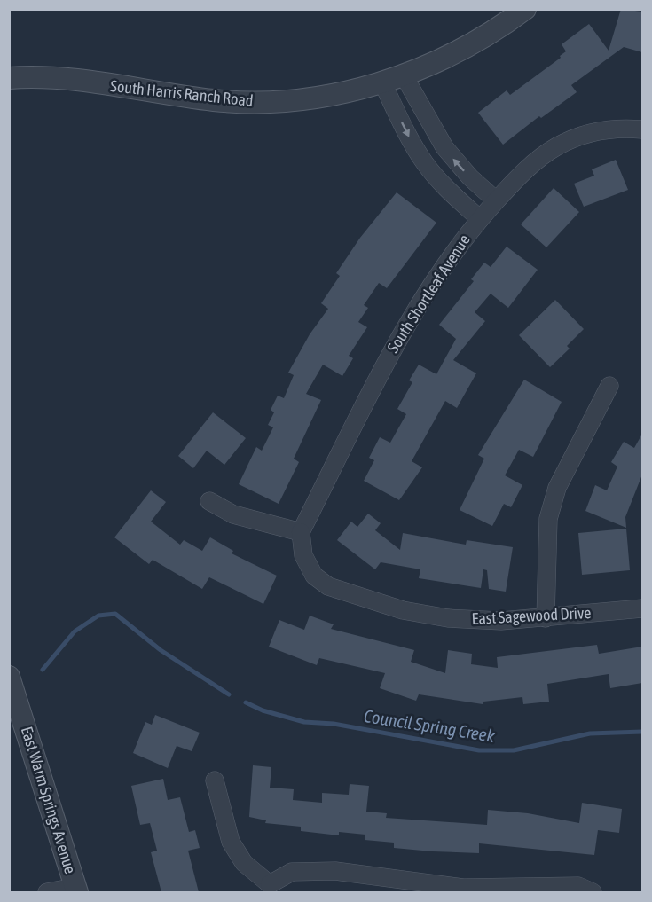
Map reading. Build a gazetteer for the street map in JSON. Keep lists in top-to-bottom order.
{
  "streets": {
    "street": [
      "South Harris Ranch Road",
      "South Shortleaf Avenue",
      "East Sagewood Drive",
      "East Warm Springs Avenue"
    ]
  },
  "crossings": [
    ["South Shortleaf Avenue", "East Sagewood Drive"]
  ],
  "water": ["Council Spring Creek"]
}
